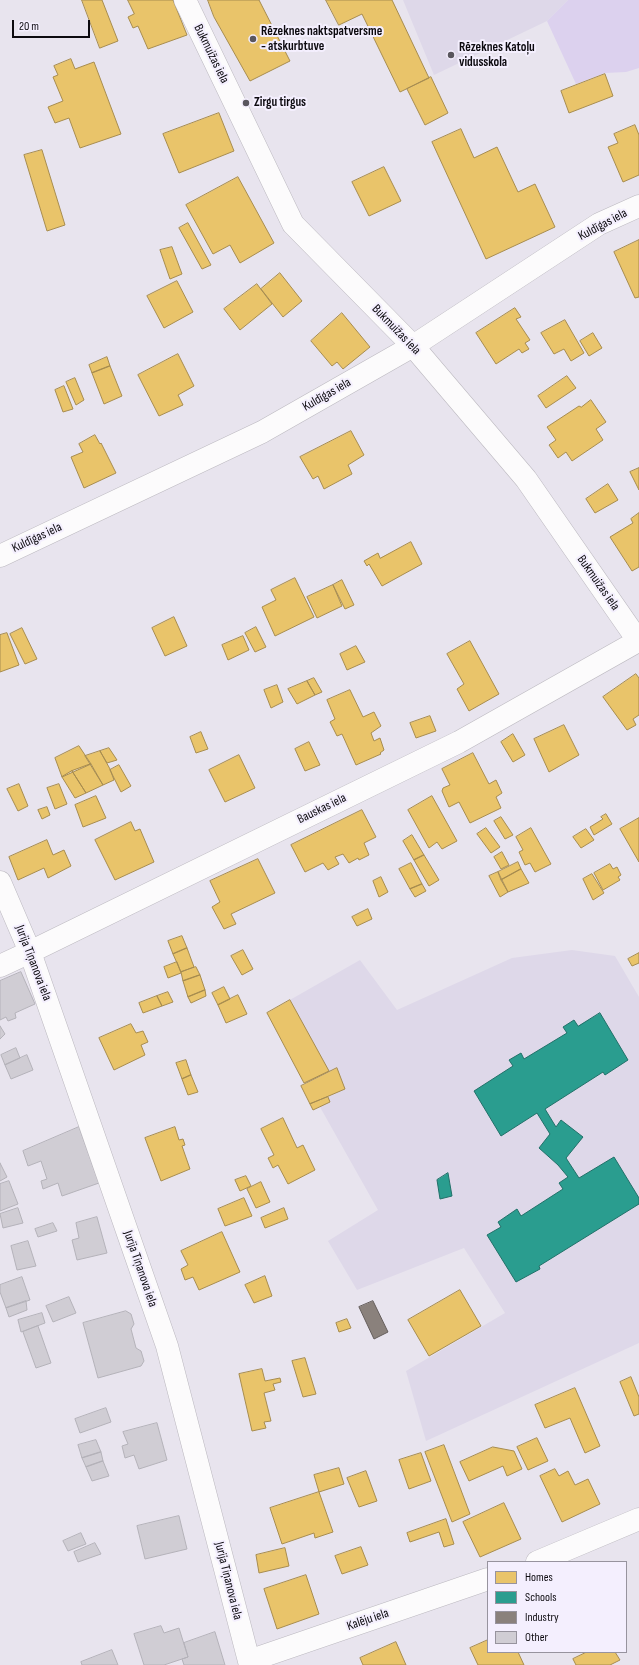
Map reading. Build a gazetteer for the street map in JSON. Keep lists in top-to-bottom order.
{
  "streets": {
    "street": [
      "Bukmuižas iela",
      "Kuldīgas iela",
      "Bauskas iela",
      "Jurija Tiņanova iela",
      "Kalēju iela"
    ]
  },
  "crossings": [
    ["Bukmuižas iela", "Kuldīgas iela"],
    ["Bukmuižas iela", "Bauskas iela"],
    ["Bauskas iela", "Jurija Tiņanova iela"],
    ["Jurija Tiņanova iela", "Kalēju iela"]
  ],
  "places": ["Rēzeknes naktspatversme - atskurbtuve", "Rēzeknes Katoļu vidusskola", "Zirgu tirgus"],
  "legend": [
    "Homes",
    "Schools",
    "Industry",
    "Other"
  ],
  "scale_bar": "20 m"
}
